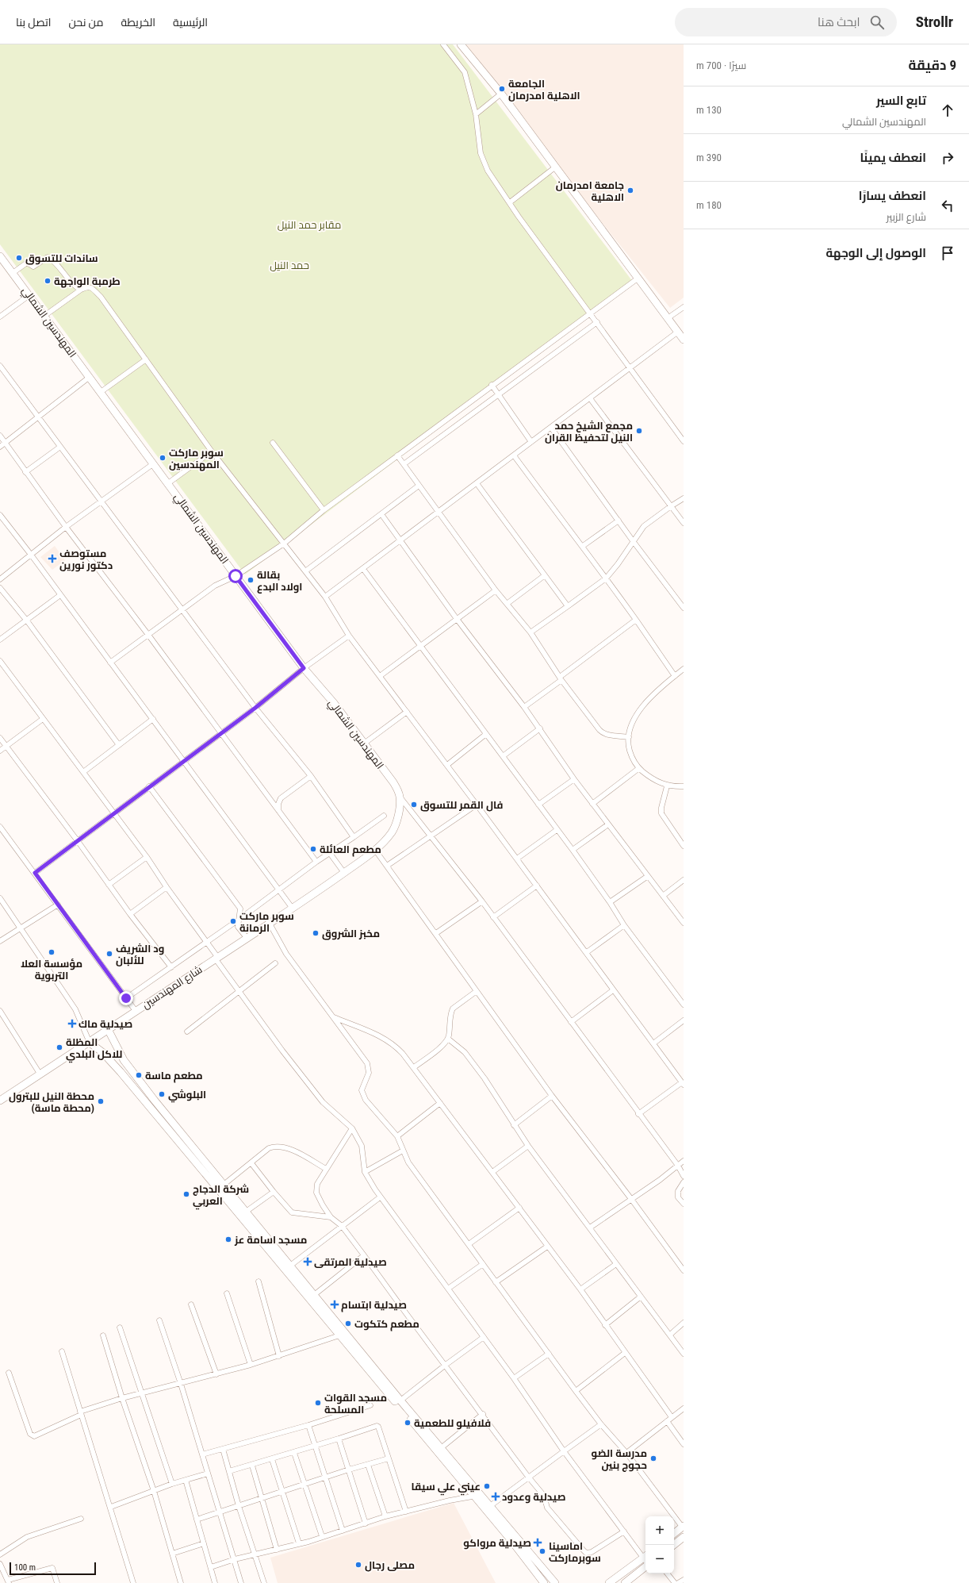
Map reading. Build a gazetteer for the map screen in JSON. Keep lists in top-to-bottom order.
{
  "streets": {
    "main road": ["المهندسين الشمالي", "شارع المهندسين"]
  },
  "crossings": [
    ["المهندسين الشمالي", "شارع المهندسين"]
  ],
  "parks": ["مقابر حمد النيل", "حمد النيل"],
  "places": {
    "other": [
      "الجامعة الاهلية امدرمان",
      "جامعة امدرمان الاهلية",
      "ساندات للتسوق",
      "طرمبة الواجهة",
      "مجمع الشيخ حمد النيل لتحفيظ القران",
      "سوبر ماركت المهندسين",
      "بقالة اولاد البدع",
      "فال القمر للتسوق",
      "مطعم العائلة",
      "سوبر ماركت الرمانة",
      "مخبز الشروق",
      "مؤسسة العلا التربوية",
      "ود الشريف للألبان",
      "المظلة للاكل البلدي",
      "مطعم ماسة",
      "البلوشي",
      "محطة النيل للبترول (محطة ماسة)",
      "شركة الدجاج العربي",
      "مسجد اسامة عز",
      "مطعم كتكوت",
      "مسجد القوات المسلحة",
      "فلافيلو للطعمية",
      "مدرسة الضو حجوج بنين",
      "عيني علي سيقا",
      "اماسينا سوبرماركت",
      "مصلى رجال"
    ],
    "health": [
      "مستوصف دكتور نورين",
      "صيدلية ماك",
      "صيدلية المرتقى",
      "صيدلية ابتسام",
      "صيدلية وعدود",
      "صيدلية مرواكو"
    ]
  },
  "scale_bar": "100 m",
  "page": {
    "header": "Strollr",
    "search": "ابحث هنا",
    "nav": [
      "الرئيسية",
      "الخريطة",
      "من نحن",
      "اتصل بنا"
    ],
    "heading": ["9 دقيقة", "سيرًا · 700 m"],
    "list": [
      ["تابع السير", "المهندسين الشمالي", "130 m"],
      ["انعطف يمينًا", "390 m"],
      ["انعطف يسارًا", "شارع الزبير", "180 m"],
      "الوصول إلى الوجهة"
    ],
    "map_buttons": ["+", "−"],
    "scale": "100 m"
  }
}
